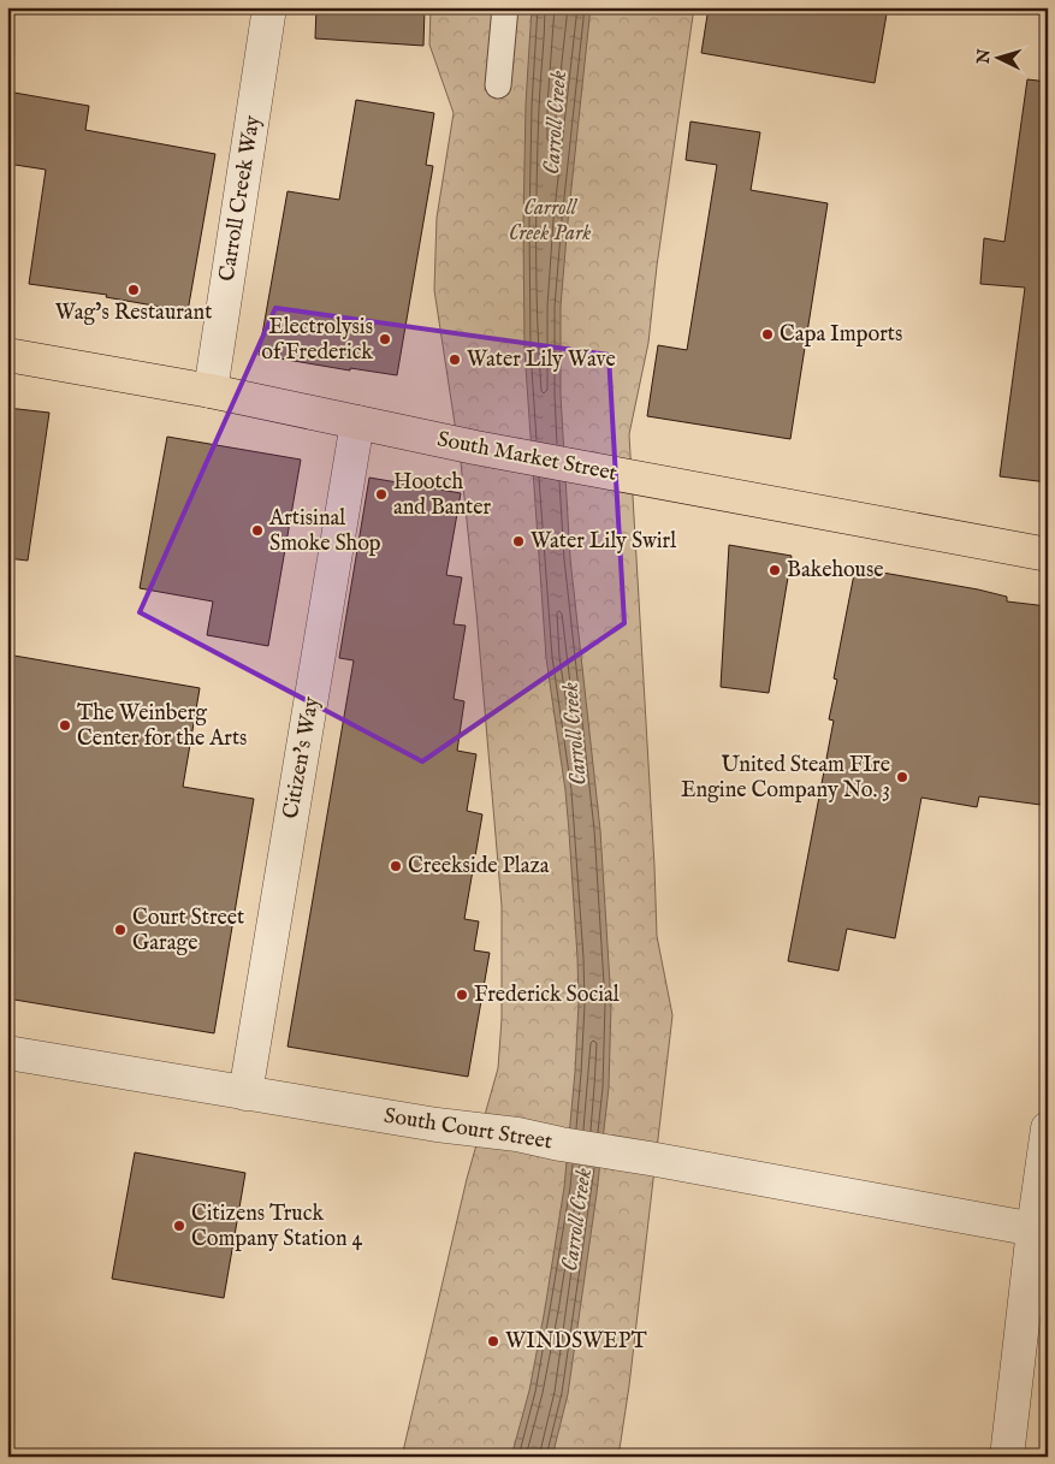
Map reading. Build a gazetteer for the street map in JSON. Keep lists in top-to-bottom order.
{
  "streets": {
    "main road": ["South Market Street"],
    "street": ["Carroll Creek Way", "Citizen's Way", "South Court Street"]
  },
  "crossings": [
    ["Carroll Creek Way", "South Market Street"],
    ["South Market Street", "Citizen's Way"],
    ["Citizen's Way", "South Court Street"]
  ],
  "water": ["Carroll Creek"],
  "parks": ["Carroll Creek Park"],
  "places": [
    "Wag’s Restaurant",
    "Capa Imports",
    "Electrolysis of Frederick",
    "Water Lily Wave",
    "Hootch and Banter",
    "Artisinal Smoke Shop",
    "Water Lily Swirl",
    "Bakehouse",
    "The Weinberg Center for the Arts",
    "United Steam FIre Engine Company No. 3",
    "Creekside Plaza",
    "Court Street Garage",
    "Frederick Social",
    "Citizens Truck Company Station 4",
    "WINDSWEPT"
  ],
  "north": "left"
}
